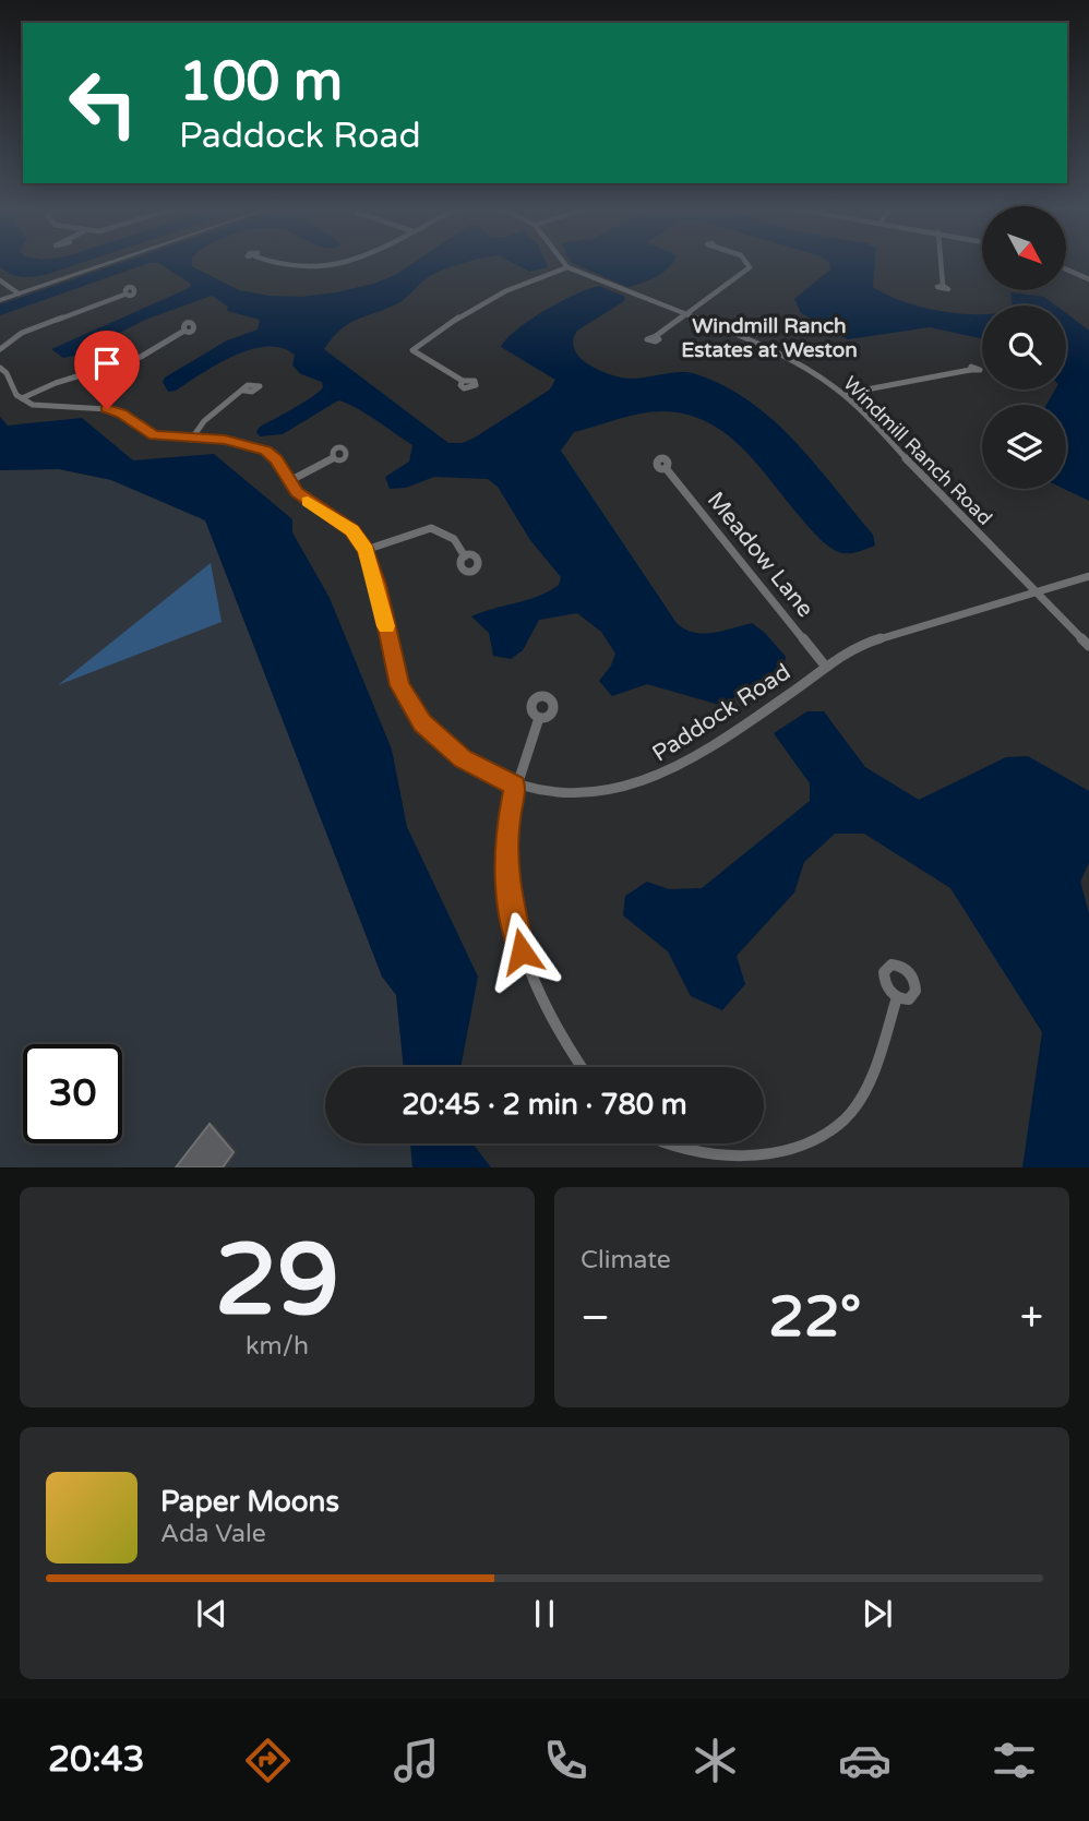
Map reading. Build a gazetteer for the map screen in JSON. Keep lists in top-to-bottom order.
{
  "streets": {
    "street": ["Windmill Ranch Road", "Meadow Lane", "Paddock Road"]
  },
  "crossings": [
    ["Windmill Ranch Road", "Paddock Road"],
    ["Meadow Lane", "Paddock Road"]
  ],
  "districts": ["Windmill Ranch Estates at Weston"],
  "north": "bottom right",
  "page": {
    "turn": ["100 m", "Paddock Road"],
    "limit": "30",
    "trip": "20:45 · 2 min · 780 m",
    "tile": [
      ["29", "km/h"],
      "Climate"
    ],
    "heat": ["−", "22°", "+"],
    "song": ["Paper Moons", "Ada Vale"],
    "tabs": "20:43"
  }
}
